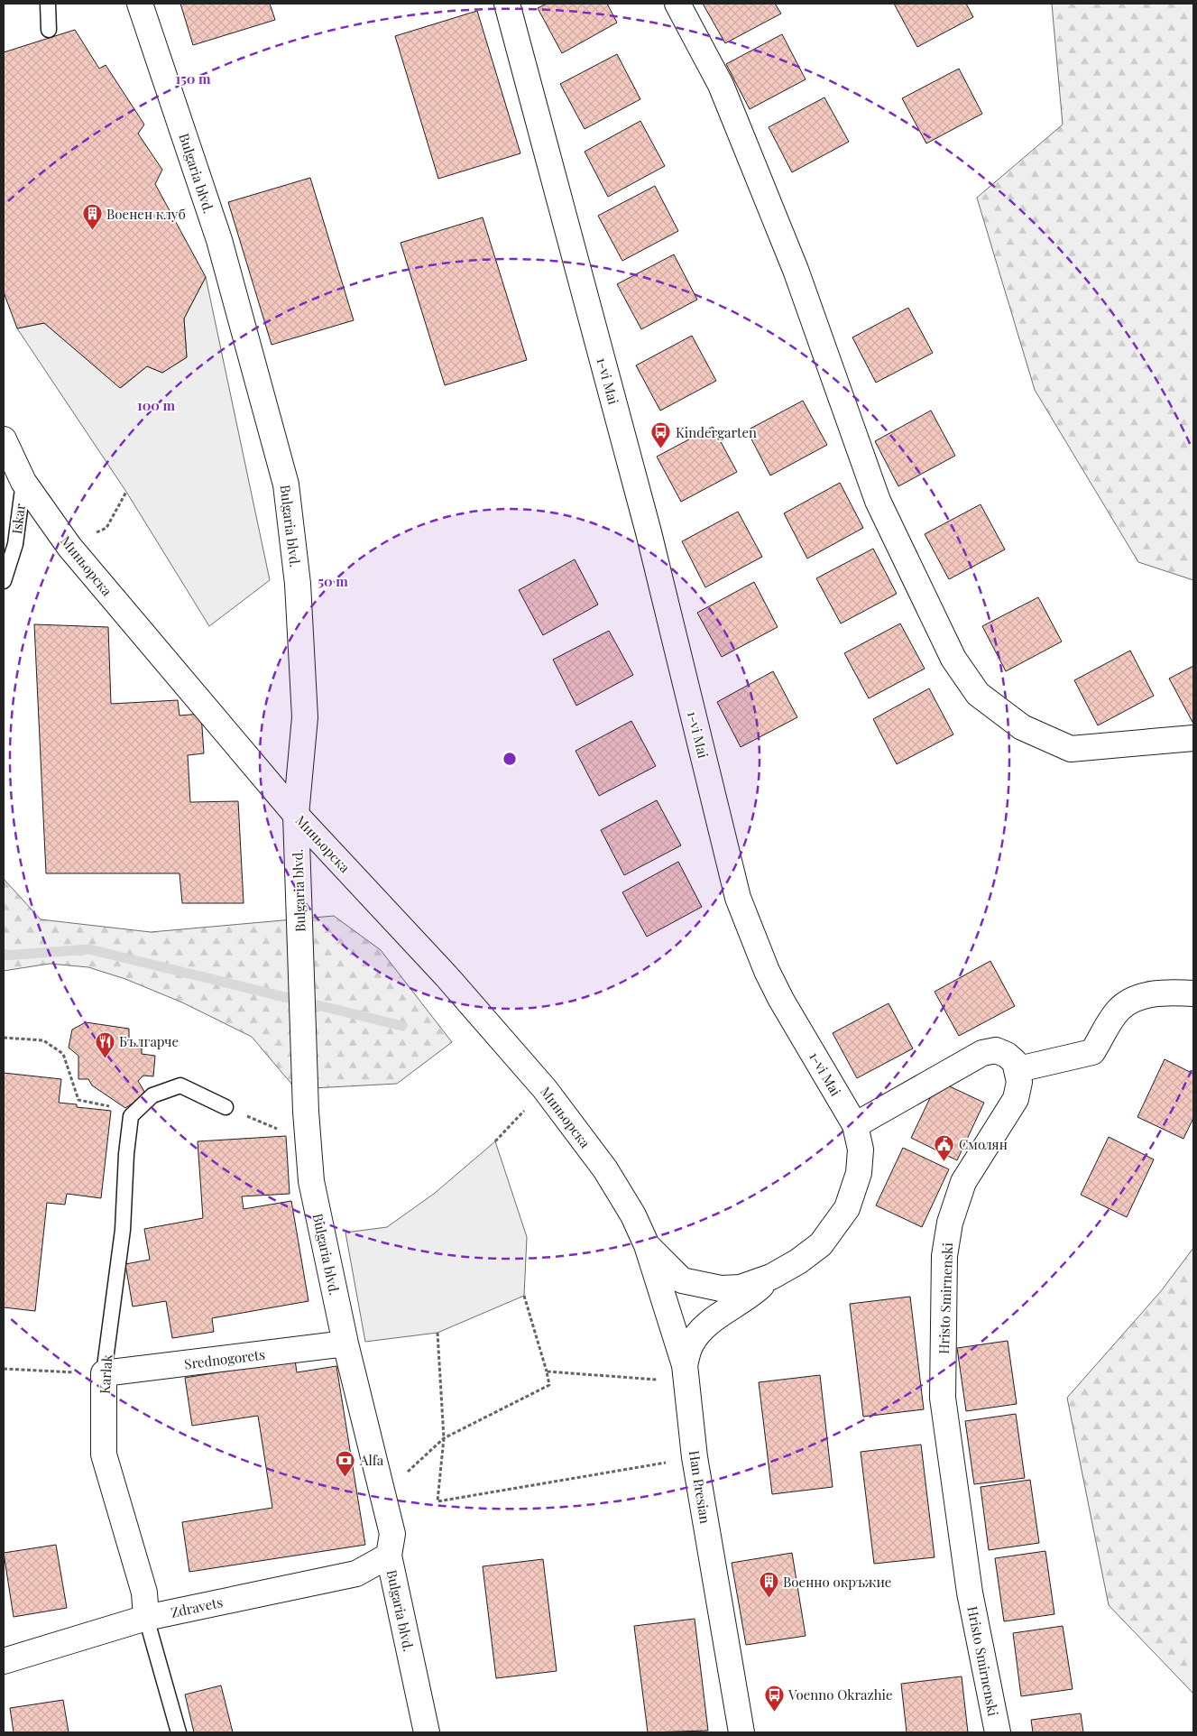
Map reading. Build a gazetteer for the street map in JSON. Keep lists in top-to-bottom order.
{
  "streets": {
    "street": [
      "Bulgaria blvd.",
      "1-vi Mai",
      "Миньорска",
      "Hristo Smirnenski",
      "Srednogorets",
      "Karlak",
      "Han Presian",
      "Zdravets"
    ],
    "lane": ["Iskar"]
  },
  "crossings": [
    ["Bulgaria blvd.", "Миньорска"],
    ["Bulgaria blvd.", "Srednogorets"],
    ["Bulgaria blvd.", "Zdravets"],
    ["1-vi Mai", "Миньорска"],
    ["1-vi Mai", "Han Presian"],
    ["Iskar", "Миньорска"],
    ["Миньорска", "Han Presian"],
    ["Srednogorets", "Karlak"],
    ["Karlak", "Zdravets"]
  ],
  "places": {
    "building": ["Военен клуб", "Военно окръжие"],
    "bus stop": ["Kindergarten", "Voenno Okrazhie"],
    "restaurant": ["Българче"],
    "public building": ["Смолян"],
    "bank": ["Alfa"]
  },
  "rings": ["150 m", "100 m", "50 m"]
}
